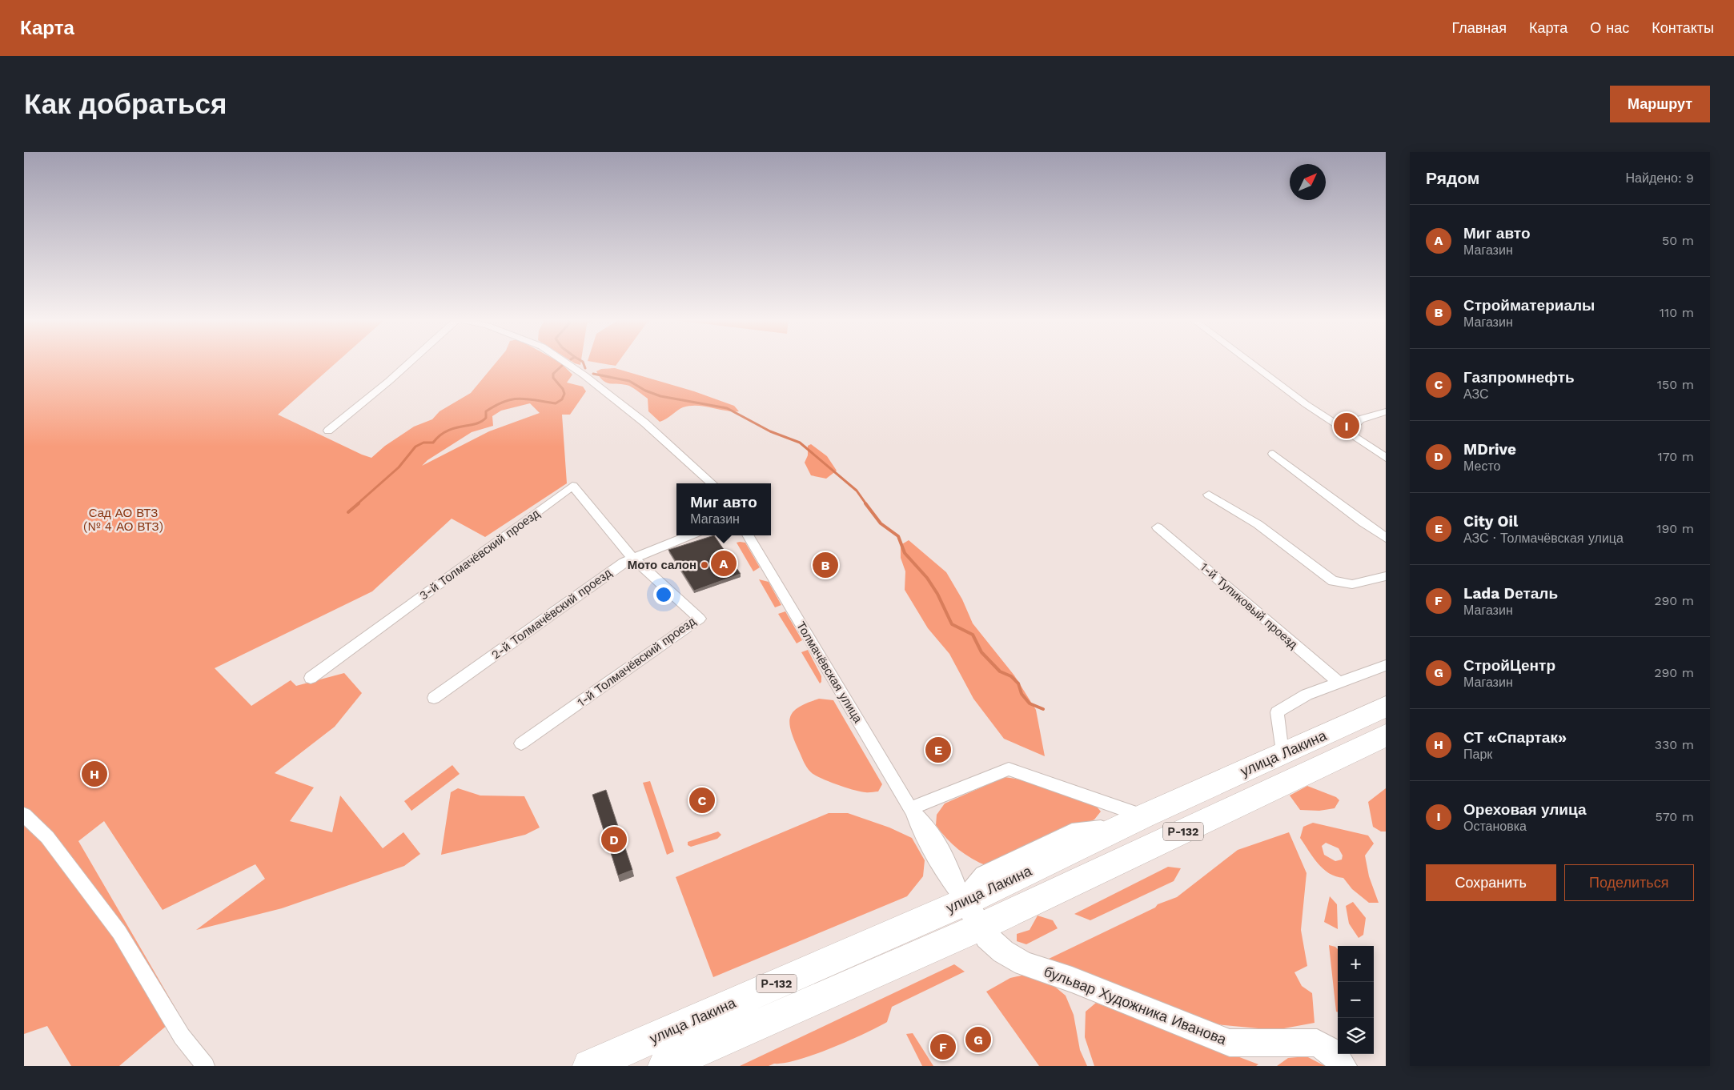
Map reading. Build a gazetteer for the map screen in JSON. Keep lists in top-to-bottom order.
{
  "streets": {
    "highway": ["улица Лакина", "Р-132"],
    "street": [
      "3-й Толмачёвский проезд",
      "1-й Тупиковый проезд",
      "2-й Толмачёвский проезд",
      "1-й Толмачёвский проезд",
      "Толмачёвская улица",
      "бульвар Художника Иванова"
    ]
  },
  "crossings": [
    ["3-й Толмачёвский проезд", "2-й Толмачёвский проезд"],
    ["3-й Толмачёвский проезд", "1-й Толмачёвский проезд"],
    ["2-й Толмачёвский проезд", "1-й Толмачёвский проезд"],
    ["Толмачёвская улица", "улица Лакина"],
    ["Толмачёвская улица", "бульвар Художника Иванова"],
    ["улица Лакина", "бульвар Художника Иванова"],
    ["Р-132", "бульвар Художника Иванова"]
  ],
  "parks": ["Сад АО ВТЗ (№ 4 АО ВТЗ)"],
  "places": ["Мото салон"],
  "north": "top right",
  "page": {
    "header": "Карта",
    "nav": [
      "Главная",
      "Карта",
      "О нас",
      "Контакты"
    ],
    "buttons": [
      "Маршрут",
      ["Сохранить", "Поделиться"]
    ],
    "title": "Как добраться",
    "heading": ["Рядом", "Найдено: 9"],
    "list": [
      {
        "mark": "A",
        "name": "Миг авто",
        "note": "Магазин",
        "value": "50 m"
      },
      {
        "mark": "B",
        "name": "Стройматериалы",
        "note": "Магазин",
        "value": "110 m"
      },
      {
        "mark": "C",
        "name": "Газпромнефть",
        "note": "АЗС",
        "value": "150 m"
      },
      {
        "mark": "D",
        "name": "MDrive",
        "note": "Место",
        "value": "170 m"
      },
      {
        "mark": "E",
        "name": "City Oil",
        "note": "АЗС · Толмачёвская улица",
        "value": "190 m"
      },
      {
        "mark": "F",
        "name": "Lada Dеталь",
        "note": "Магазин",
        "value": "290 m"
      },
      {
        "mark": "G",
        "name": "СтройЦентр",
        "note": "Магазин",
        "value": "290 m"
      },
      {
        "mark": "H",
        "name": "СТ «Спартак»",
        "note": "Парк",
        "value": "330 m"
      },
      {
        "mark": "I",
        "name": "Ореховая улица",
        "note": "Остановка",
        "value": "570 m"
      }
    ],
    "pins": [
      "I",
      "A",
      "B",
      "E",
      "H",
      "C",
      "D",
      "G",
      "F"
    ],
    "popup": ["Миг авто", "Магазин"],
    "map_buttons": ["+", "−"]
  }
}
